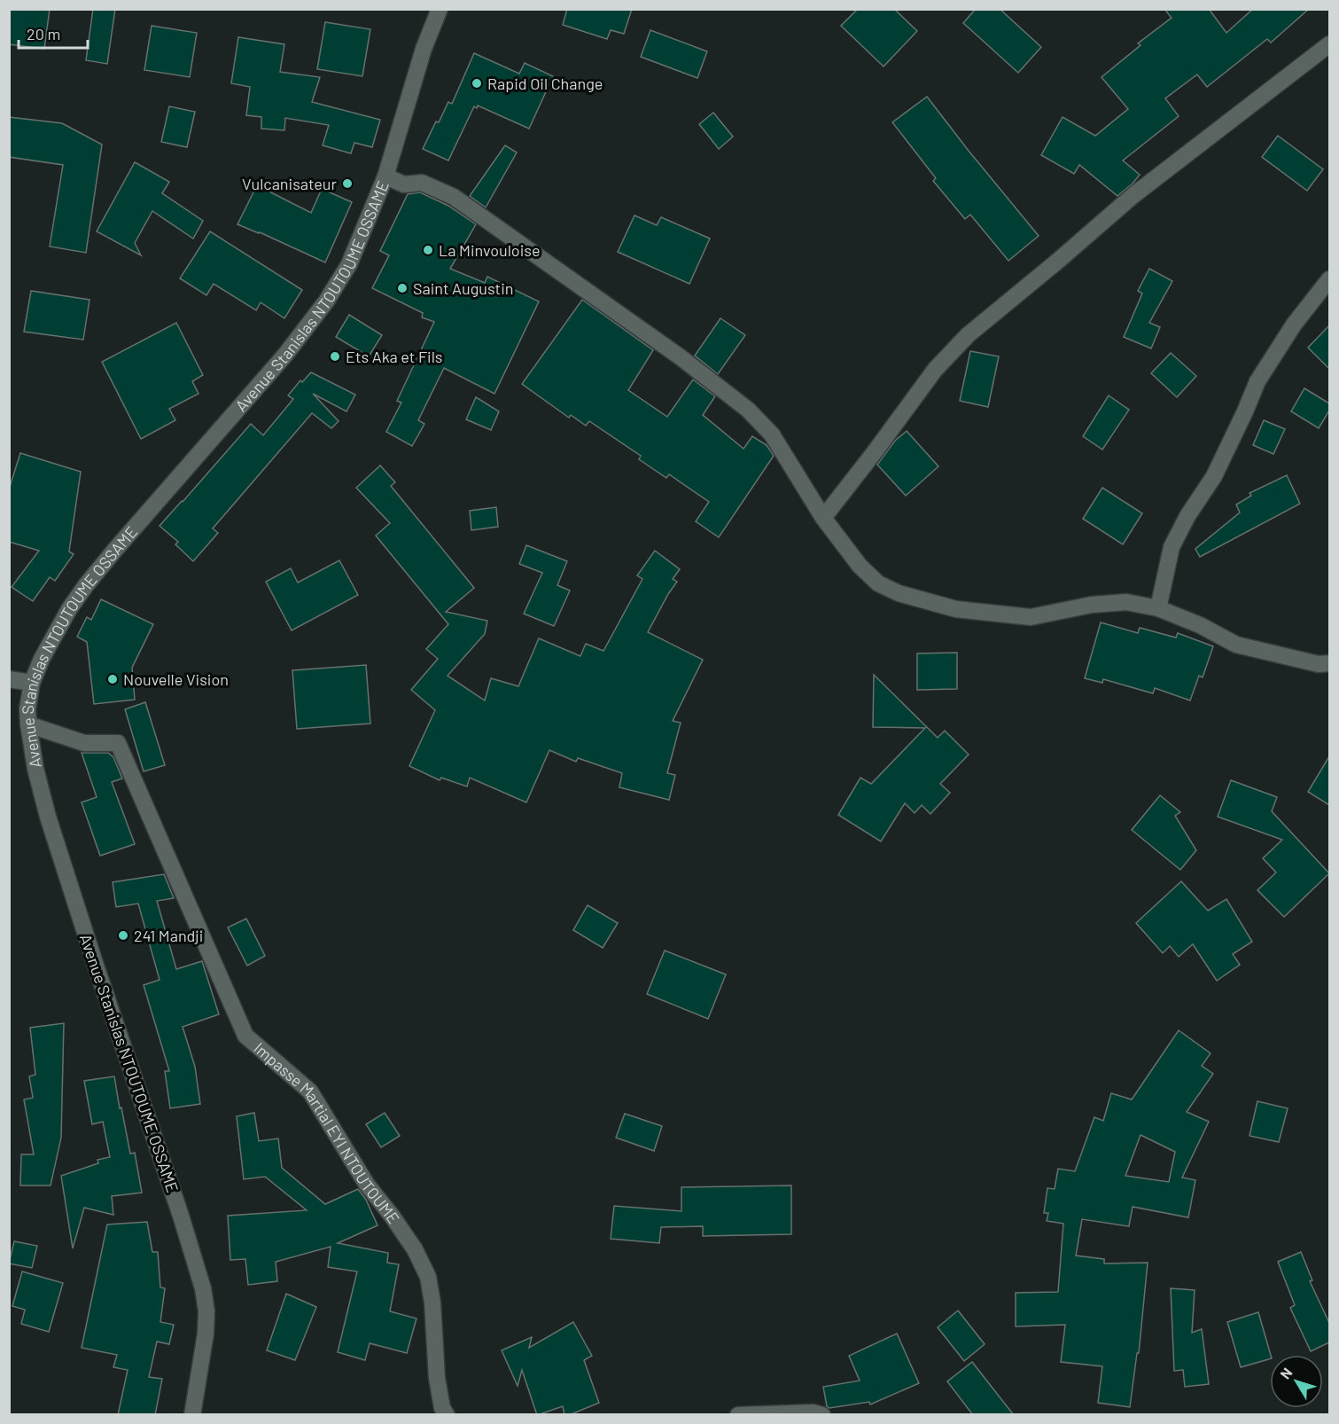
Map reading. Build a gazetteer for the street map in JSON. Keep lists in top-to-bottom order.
{
  "streets": {
    "street": ["Avenue Stanislas NTOUTOUME OSSAME", "Impasse Martial EYI NTOUTOUME"]
  },
  "crossings": [
    ["Avenue Stanislas NTOUTOUME OSSAME", "Impasse Martial EYI NTOUTOUME"]
  ],
  "places": [
    "Rapid Oil Change",
    "Vulcanisateur",
    "La Minvouloise",
    "Saint Augustin",
    "Ets Aka et Fils",
    "Nouvelle Vision",
    "241 Mandji"
  ],
  "scale_bar": "20 m",
  "north": "top left"
}
